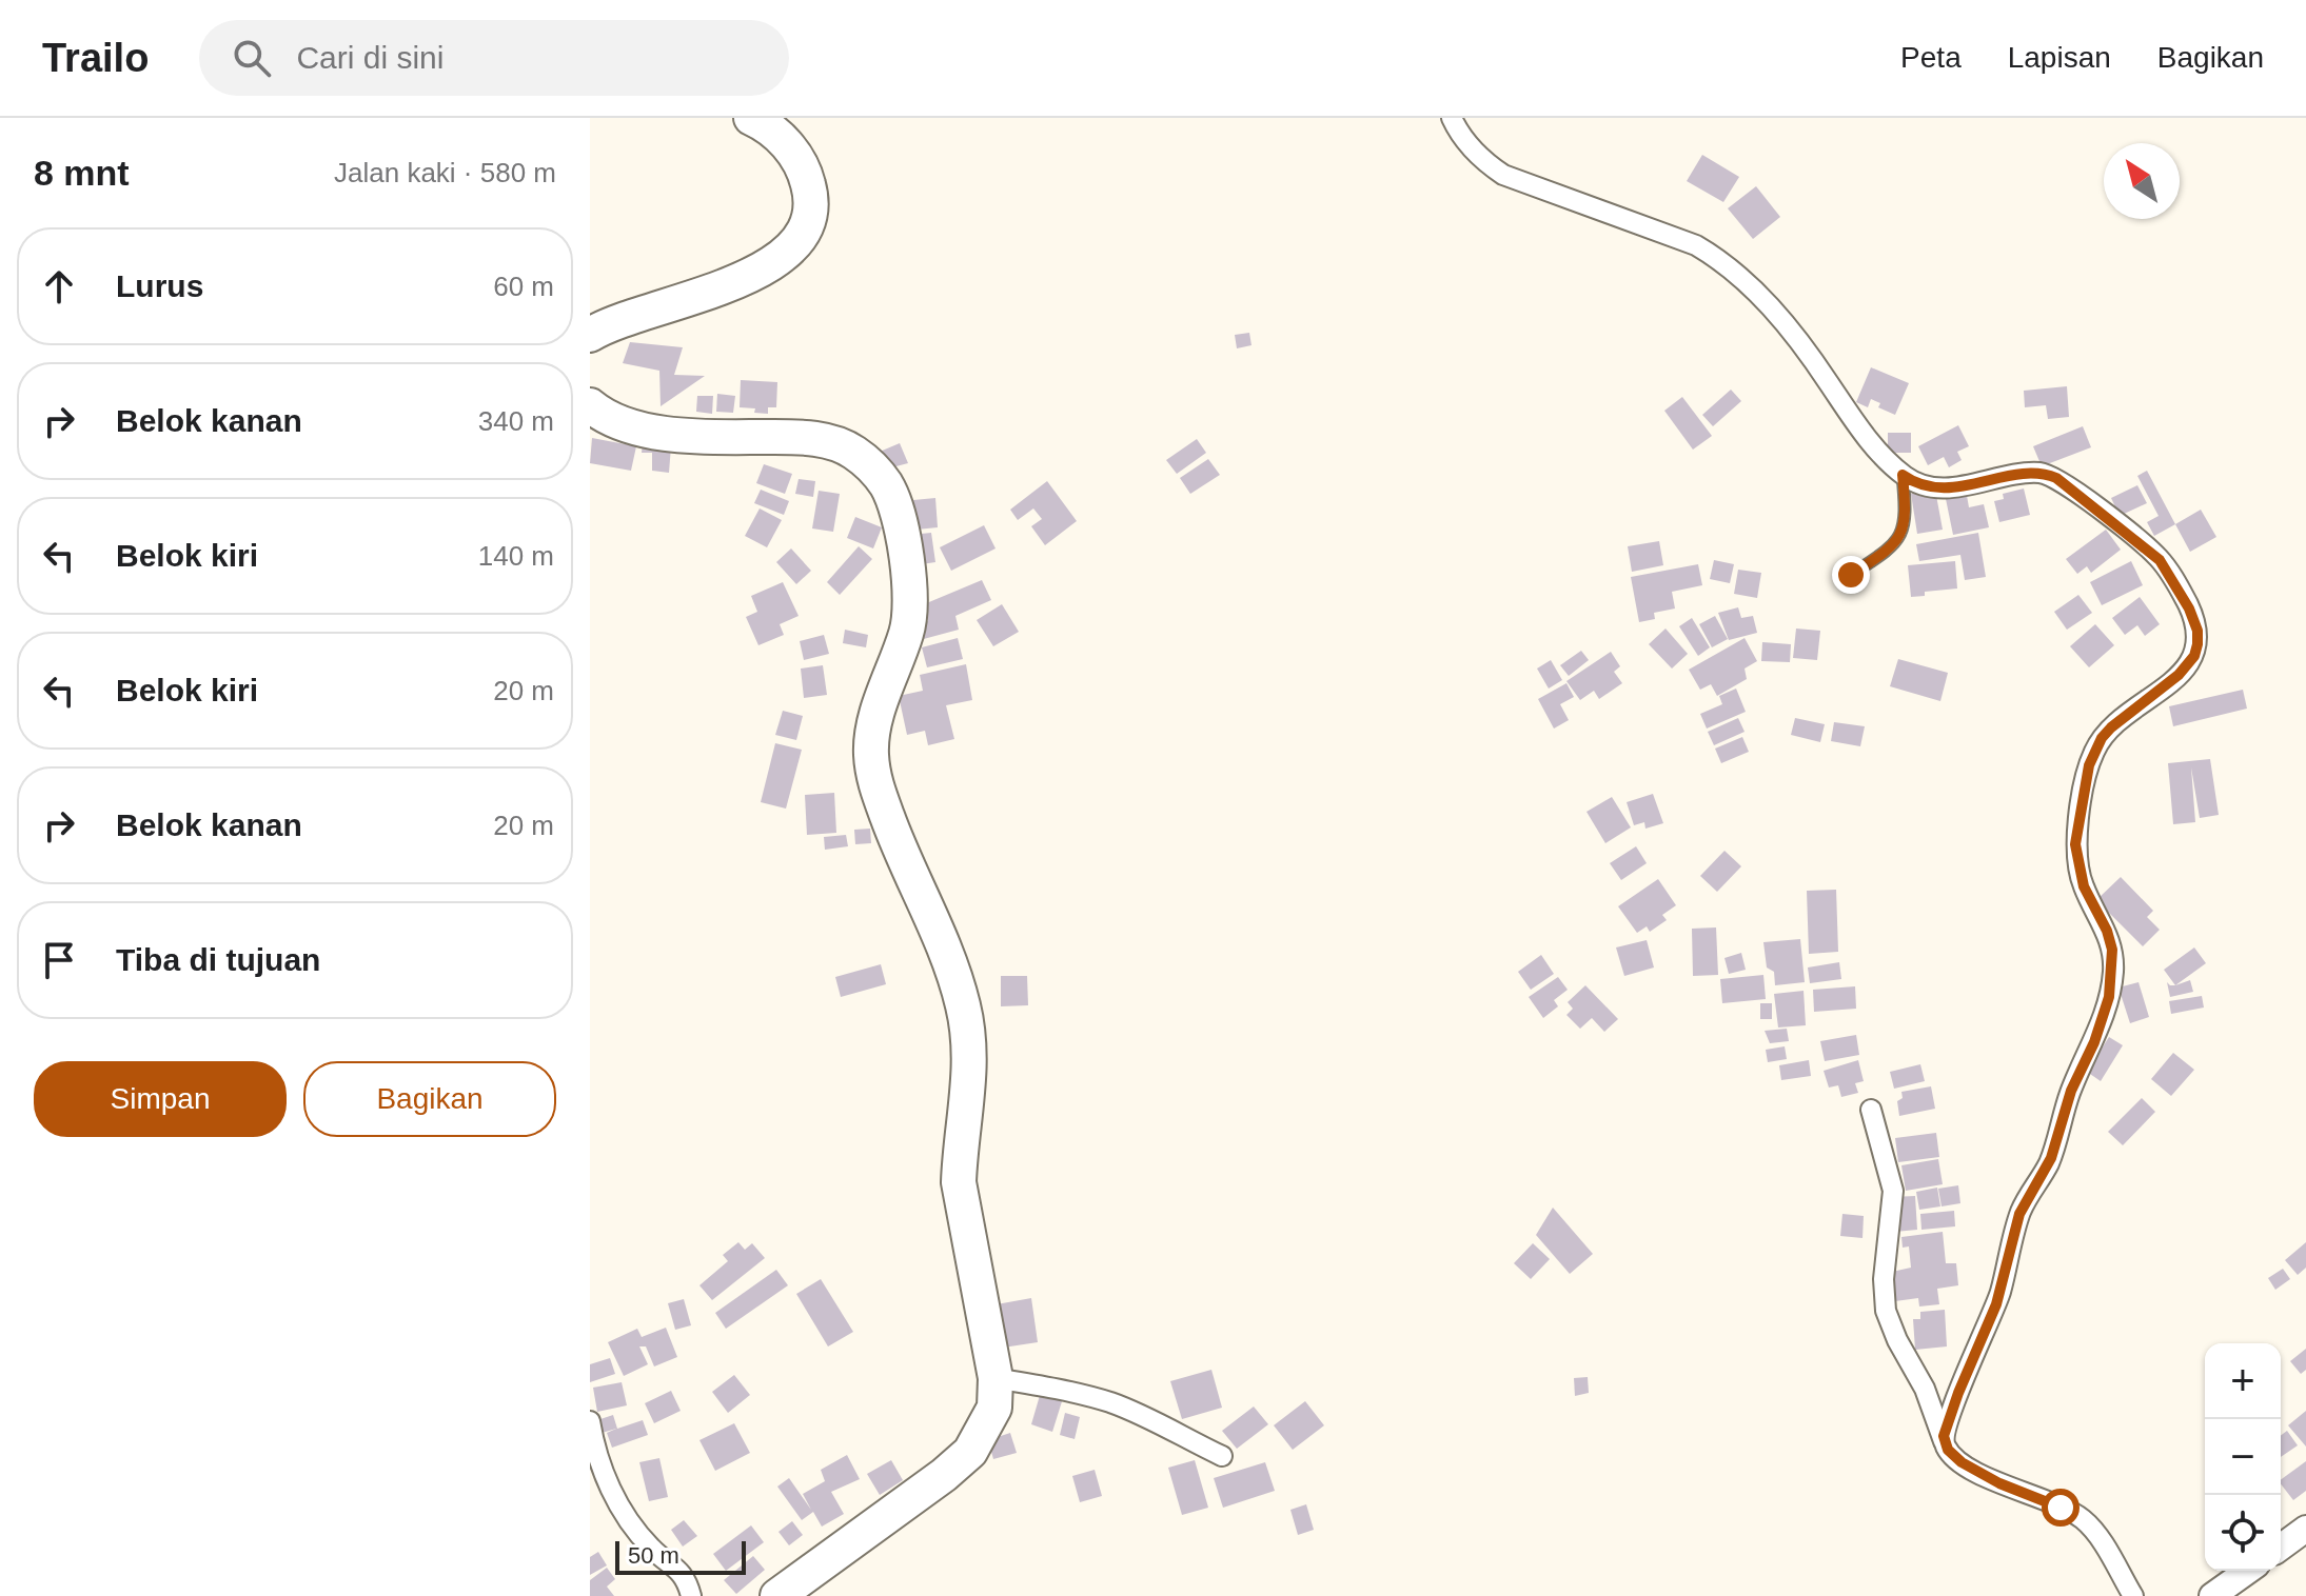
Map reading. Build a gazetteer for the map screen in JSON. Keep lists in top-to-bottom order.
{
  "scale_bar": "50 m",
  "north": "top left",
  "page": {
    "header": "Trailo",
    "search": "Cari di sini",
    "nav": ["Peta", "Lapisan", "Bagikan"],
    "heading": ["8 mnt", "Jalan kaki · 580 m"],
    "list": [
      ["Lurus", "60 m"],
      ["Belok kanan", "340 m"],
      ["Belok kiri", "140 m"],
      ["Belok kiri", "20 m"],
      ["Belok kanan", "20 m"],
      "Tiba di tujuan"
    ],
    "buttons": ["Simpan", "Bagikan"],
    "map_buttons": ["+", "−"],
    "scale": "50 m"
  }
}
